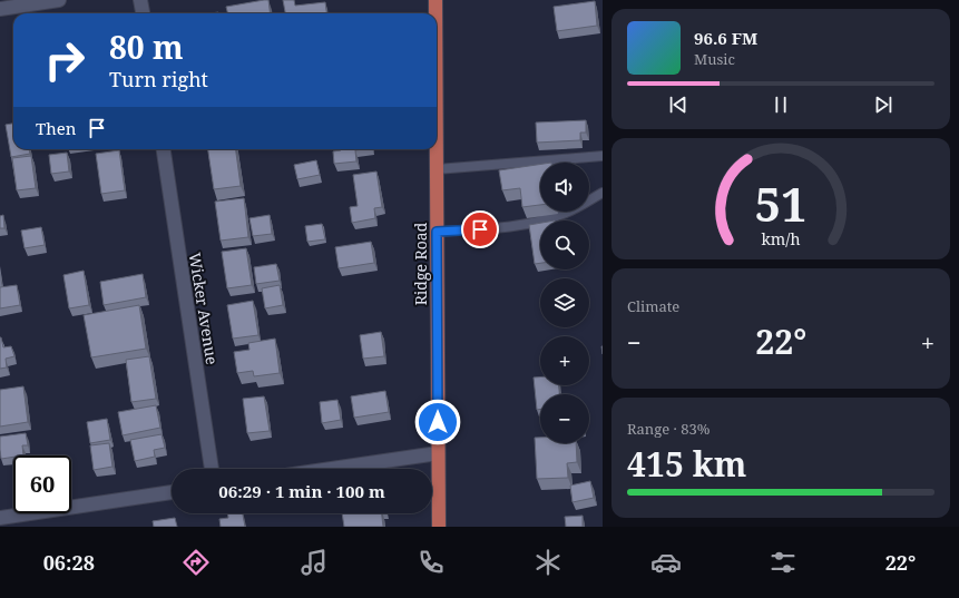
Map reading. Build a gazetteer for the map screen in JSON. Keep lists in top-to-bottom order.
{
  "streets": {
    "main road": ["Ridge Road"],
    "street": ["Wicker Avenue"]
  },
  "page": {
    "turn": ["80 m", "Turn right"],
    "song": ["96.6 FM", "Music"],
    "then": "Then",
    "map_buttons": ["+", "−"],
    "tile": [
      "Climate",
      ["Range · 83%", "415 km"]
    ],
    "heat": ["−", "22°", "+"],
    "limit": "60",
    "trip": "06:29 · 1 min · 100 m",
    "tabs": ["06:28", "22°"],
    "gauge": ["51", "km/h"]
  }
}
